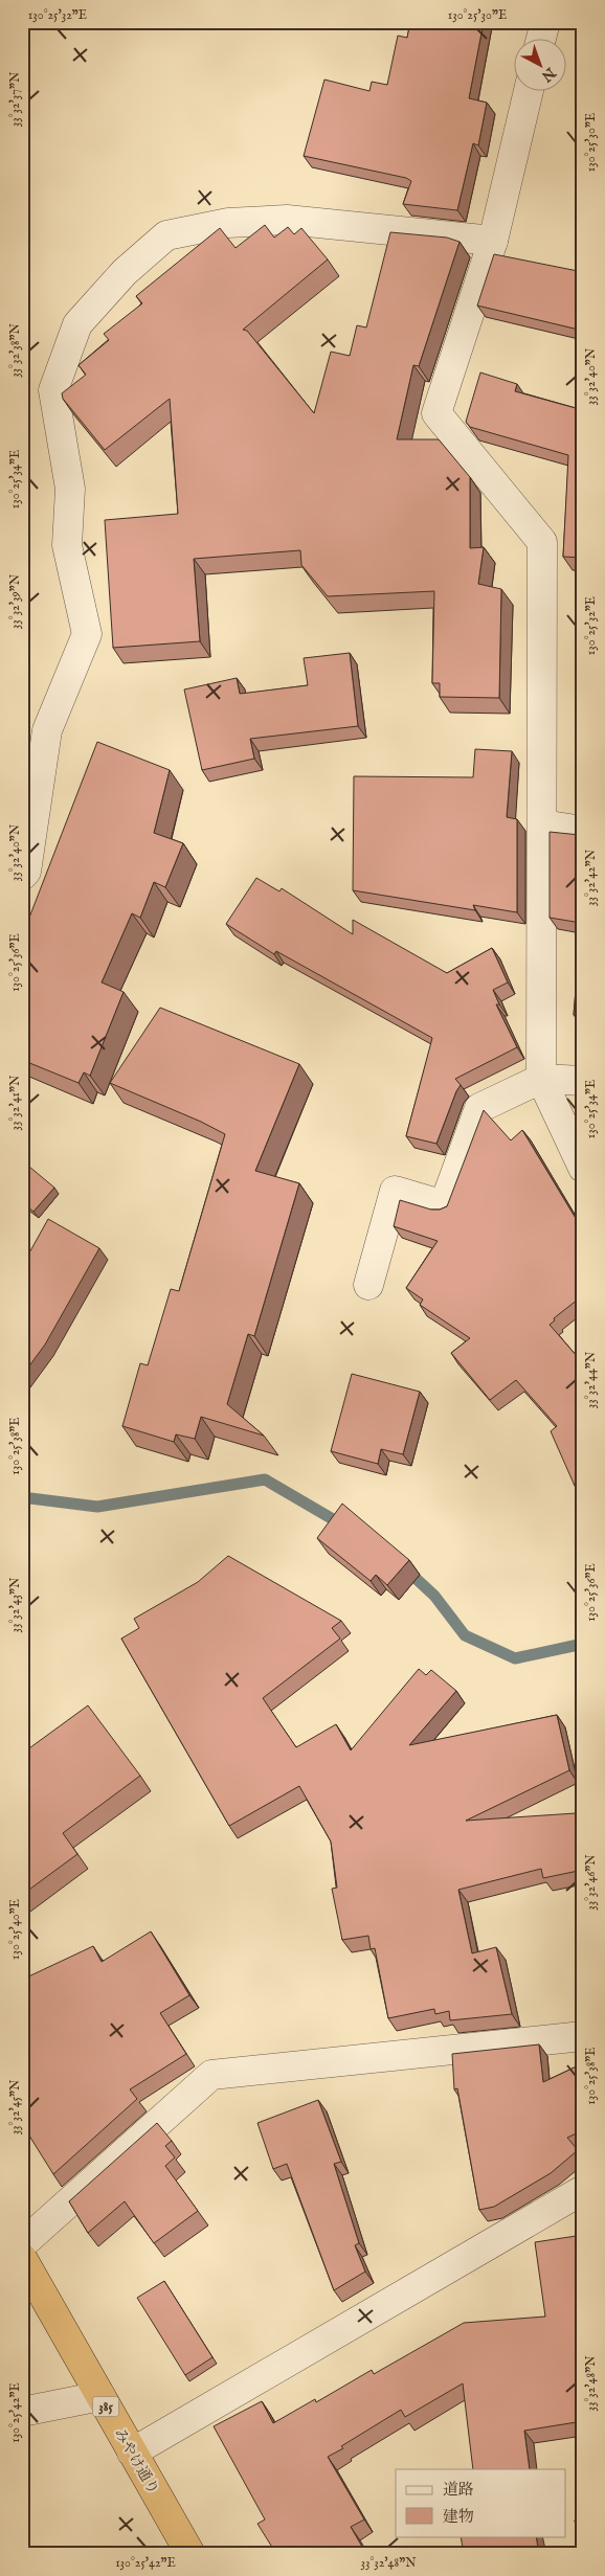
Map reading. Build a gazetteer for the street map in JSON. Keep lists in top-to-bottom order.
{
  "streets": {
    "highway": ["385", "みやけ通り"]
  },
  "legend": ["道路", "建物"],
  "north": "bottom right",
  "coordinates": [
    "130°25'32\"E",
    "130°25'30\"E",
    "33°32'37\"N",
    "33°32'38\"N",
    "33°32'40\"N",
    "130°25'34\"E",
    "33°32'39\"N",
    "33°32'42\"N",
    "130°25'36\"E",
    "33°32'41\"N",
    "33°32'44\"N",
    "130°25'38\"E",
    "33°32'43\"N",
    "33°32'46\"N",
    "130°25'40\"E",
    "33°32'45\"N",
    "33°32'48\"N",
    "130°25'42\"E"
  ]
}
